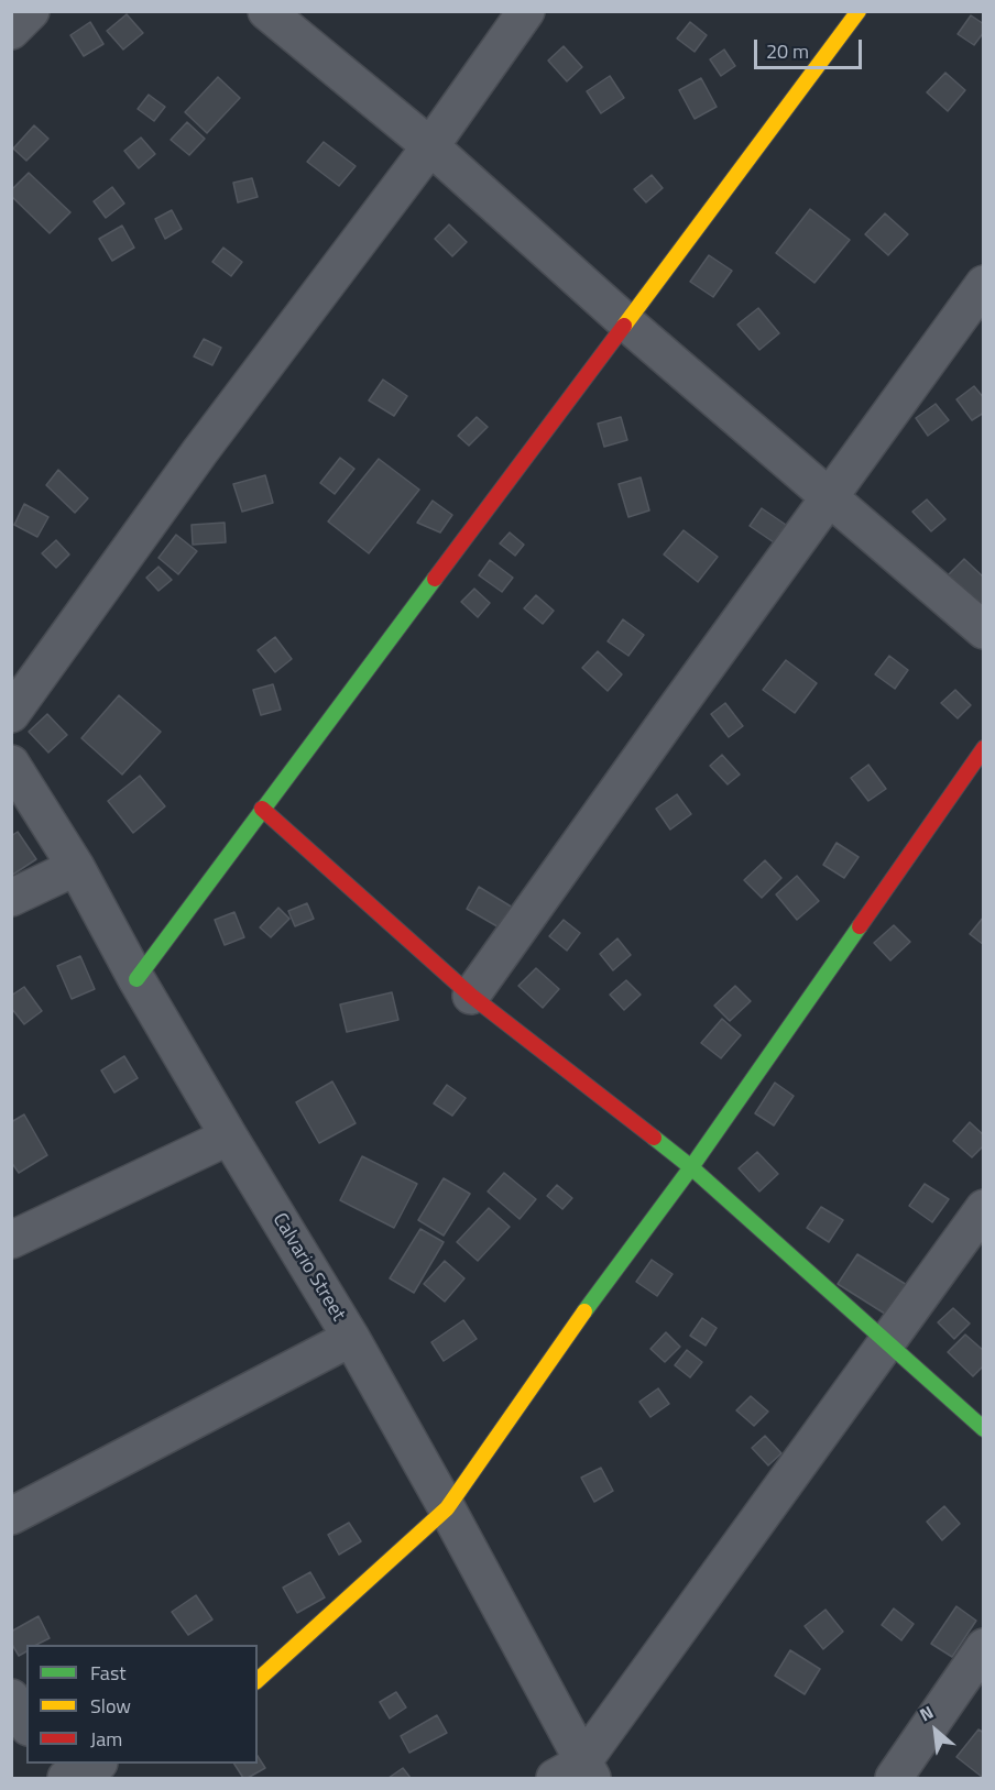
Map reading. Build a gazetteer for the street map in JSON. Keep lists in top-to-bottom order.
{
  "streets": {
    "street": ["Calvario Street"]
  },
  "legend": ["Fast", "Slow", "Jam"],
  "scale_bar": "20 m",
  "north": "top left"
}
